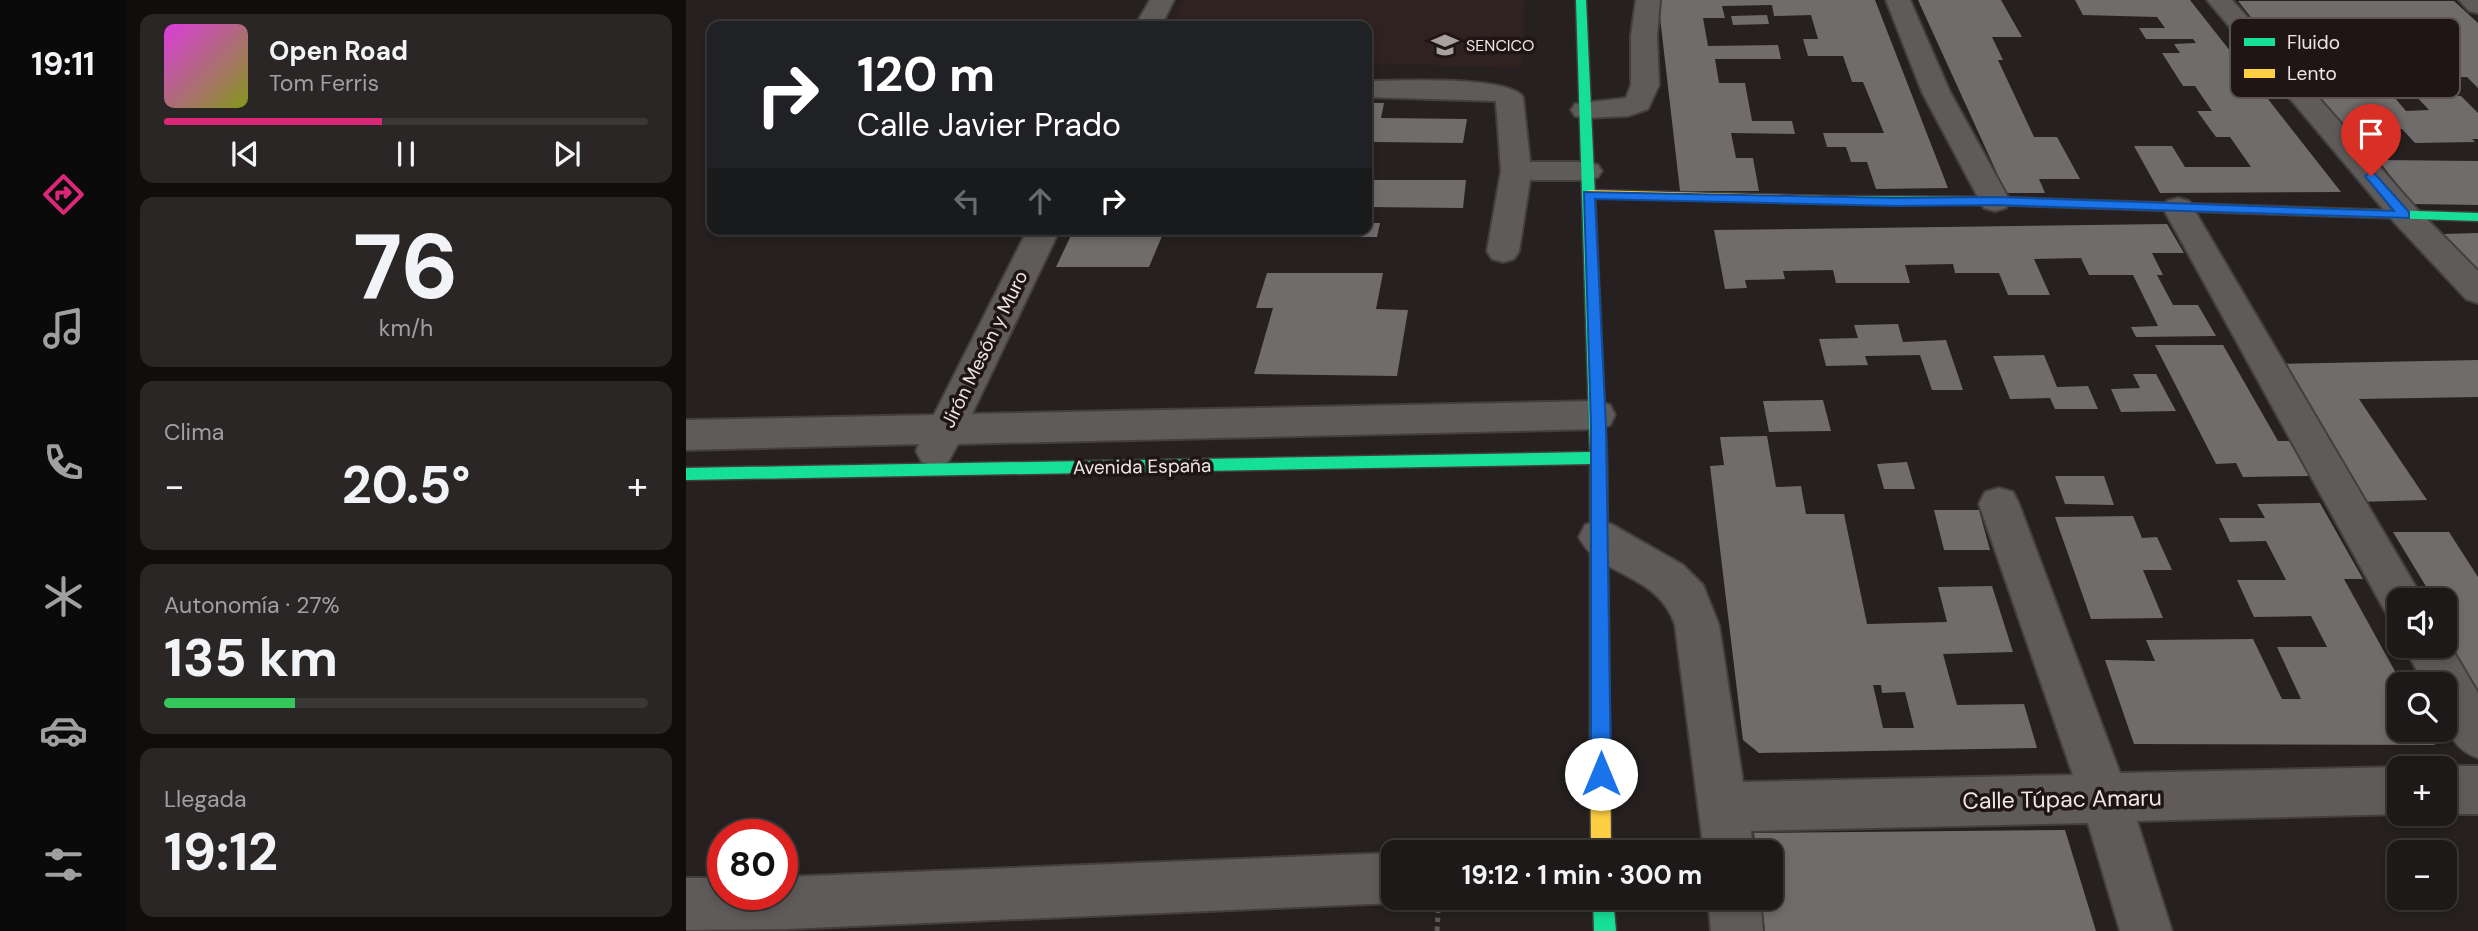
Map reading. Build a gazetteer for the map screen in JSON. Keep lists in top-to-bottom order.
{
  "streets": {
    "main road": ["Avenida España"],
    "street": ["Jirón Mesón y Muro", "Calle Túpac Amaru"]
  },
  "crossings": [
    ["Jirón Mesón y Muro", "Avenida España"]
  ],
  "places": {
    "school or university": ["SENCICO"]
  },
  "legend": ["Fluido", "Lento"],
  "page": {
    "tabs": "19:11",
    "turn": ["120 m", "Calle Javier Prado"],
    "song": ["Open Road", "Tom Ferris"],
    "tile": [
      ["76", "km/h"],
      "Clima",
      ["Autonomía · 27%", "135 km"],
      ["Llegada", "19:12"]
    ],
    "heat": ["−", "20.5°", "+"],
    "map_buttons": ["+", "−"],
    "limit": "80",
    "trip": "19:12 · 1 min · 300 m"
  }
}
